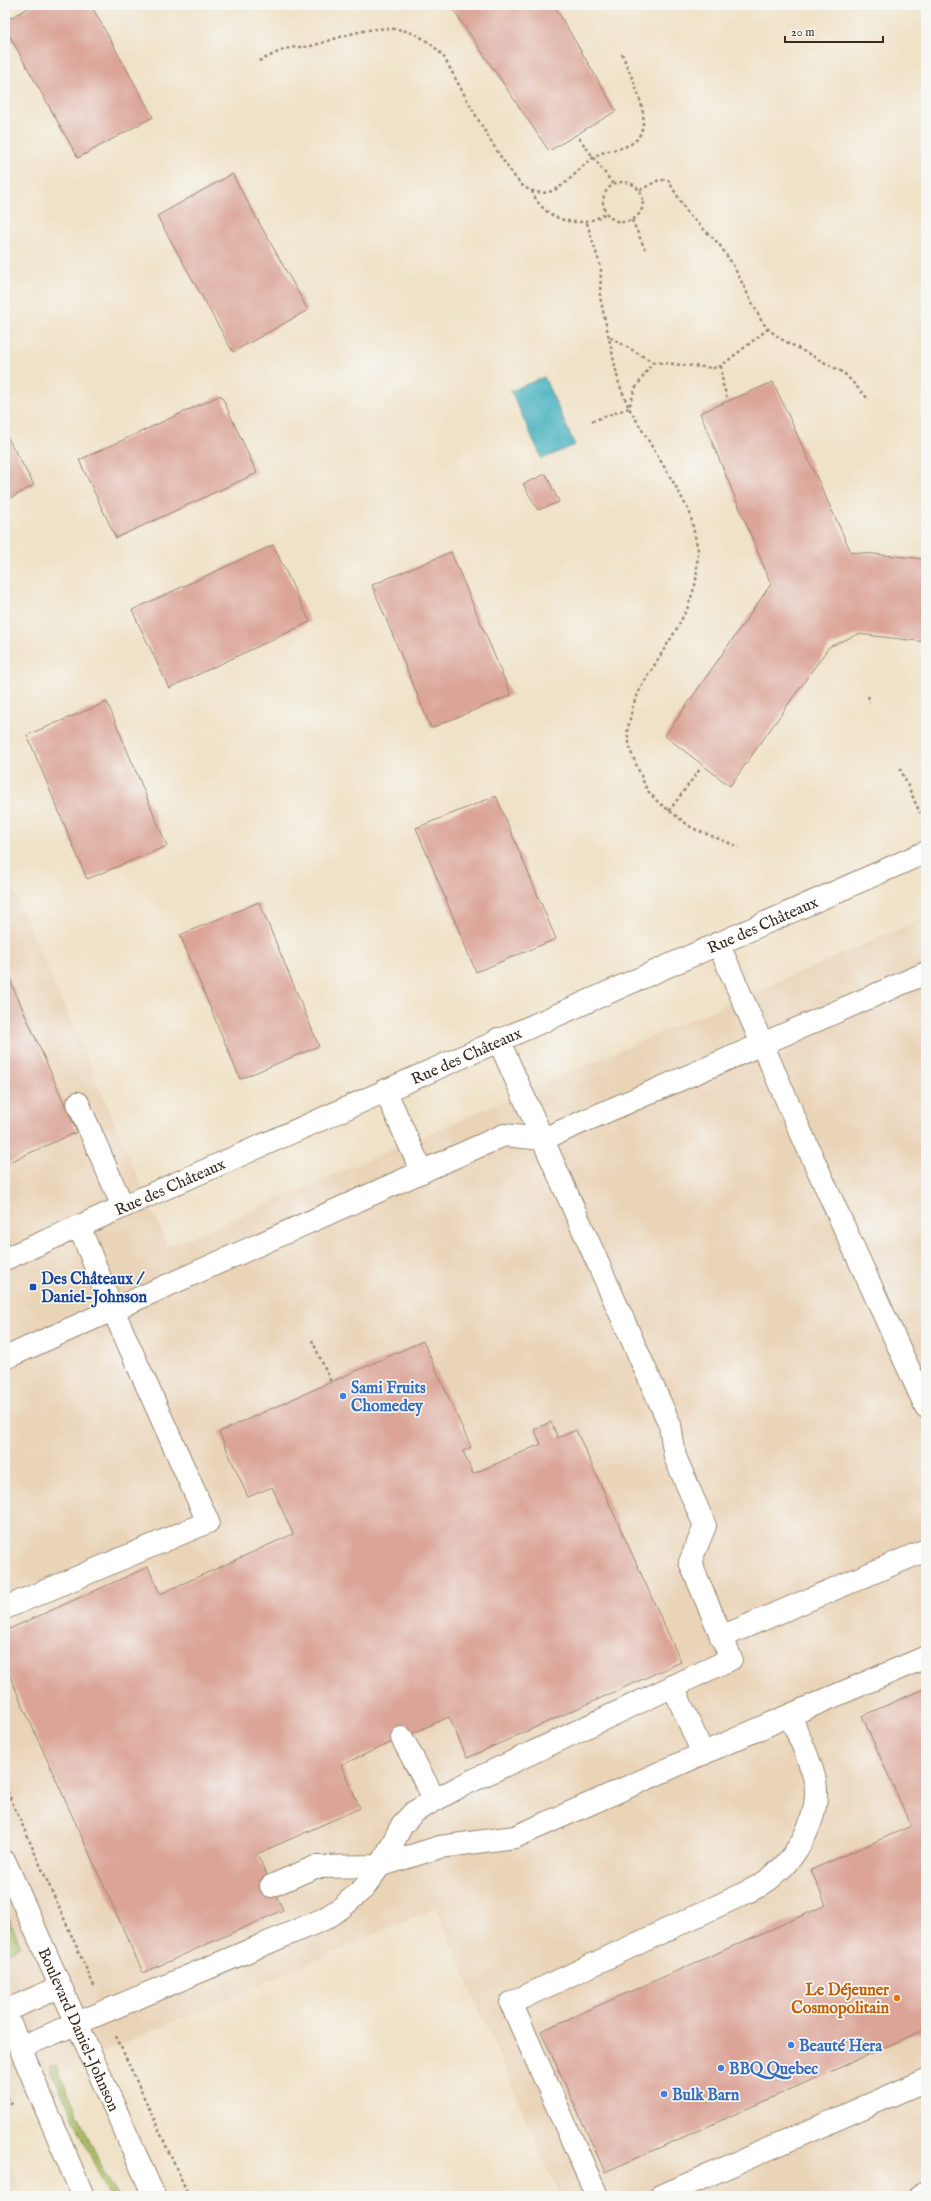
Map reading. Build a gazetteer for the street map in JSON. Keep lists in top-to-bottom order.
{
  "streets": {
    "street": ["Rue des Châteaux", "Boulevard Daniel-Johnson"]
  },
  "places": {
    "transit": ["Des Châteaux / Daniel-Johnson"],
    "other": [
      "Sami Fruits Chomedey",
      "Le Déjeuner Cosmopolitain",
      "Beauté Hera",
      "BBQ Quebec",
      "Bulk Barn"
    ]
  },
  "scale_bar": "20 m"
}
